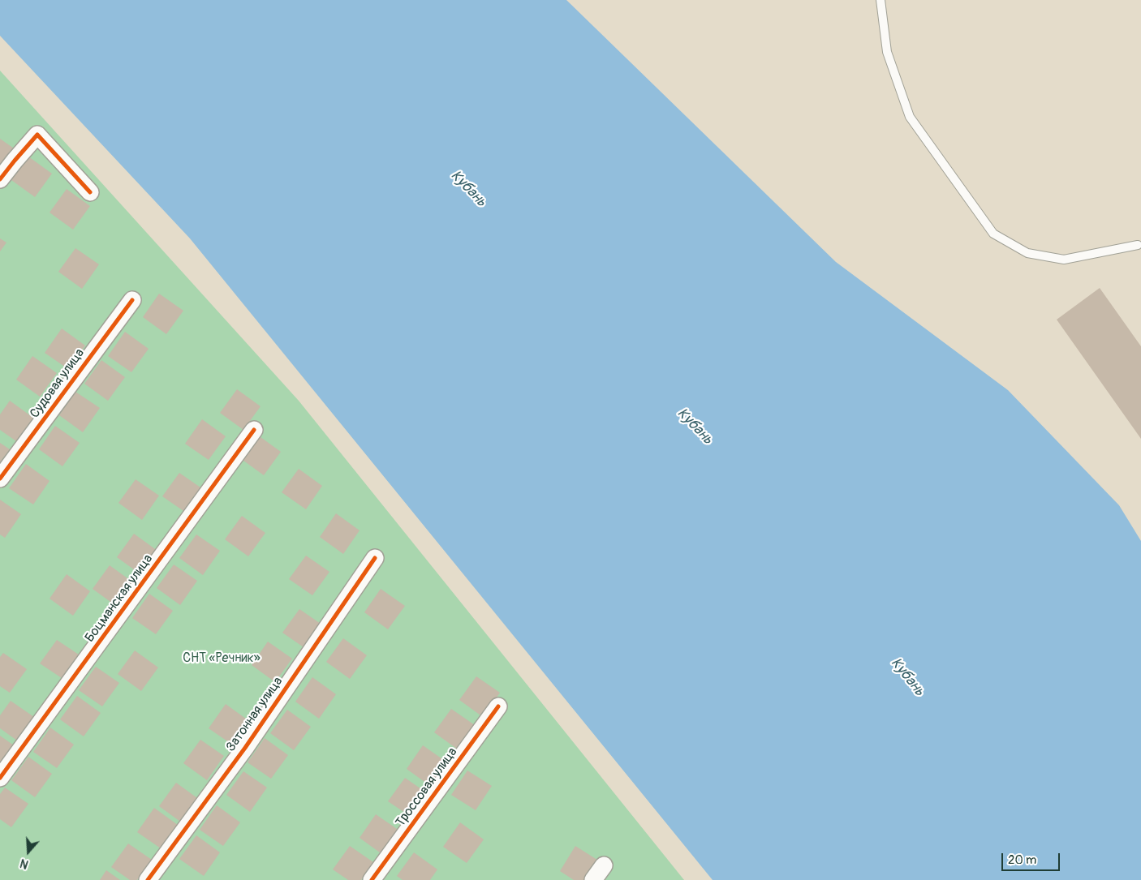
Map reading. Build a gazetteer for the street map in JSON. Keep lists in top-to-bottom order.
{
  "streets": {
    "street": [
      "Судовая улица",
      "Боцманская улица",
      "Затонная улица",
      "Троссовая улица"
    ]
  },
  "water": ["Кубань"],
  "parks": ["СНТ «Речник»"],
  "scale_bar": "20 m",
  "north": "bottom"
}
